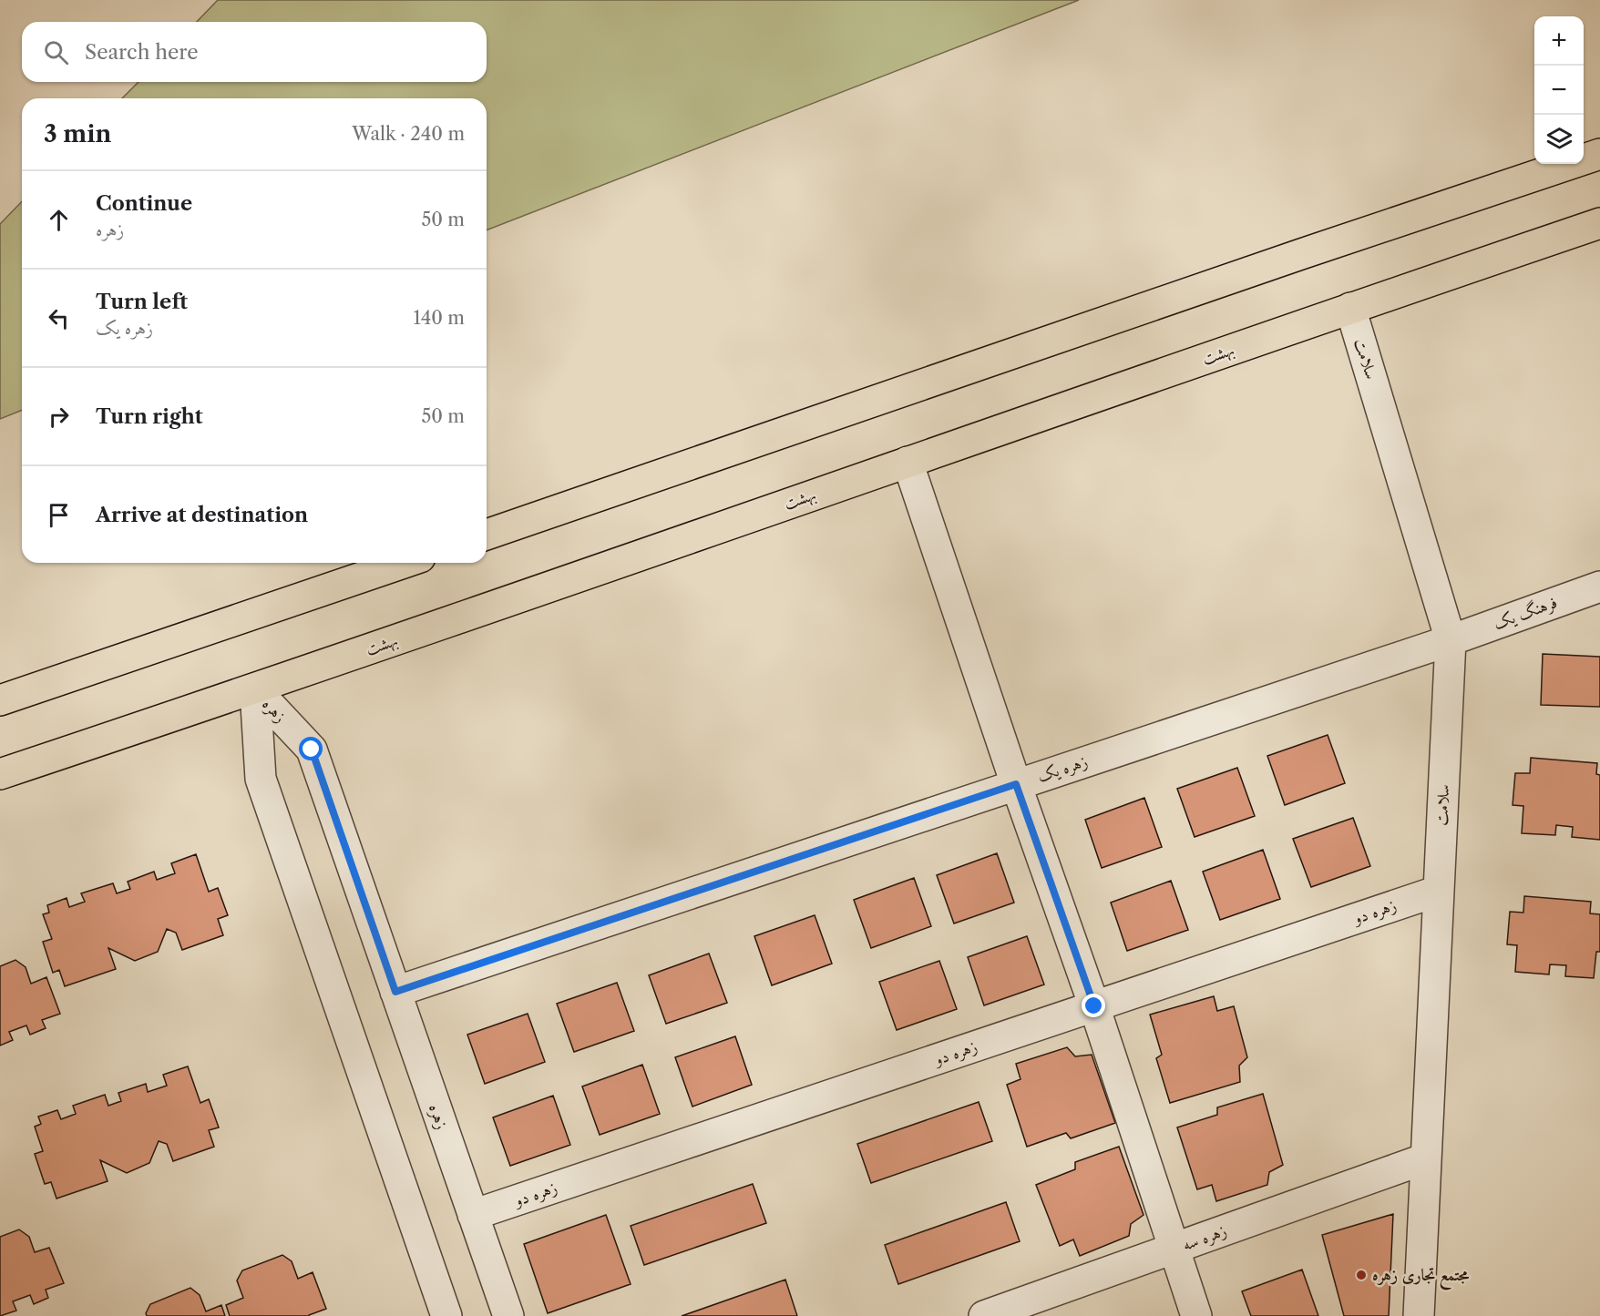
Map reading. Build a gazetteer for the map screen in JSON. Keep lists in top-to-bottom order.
{
  "streets": {
    "main road": ["بهشت"],
    "street": [
      "سلامت",
      "فرهنگ یک",
      "زهره",
      "زهره یک",
      "زهره دو",
      "زهره سه"
    ]
  },
  "crossings": [
    ["بهشت", "سلامت"],
    ["بهشت", "زهره"],
    ["سلامت", "فرهنگ یک"],
    ["سلامت", "زهره یک"],
    ["سلامت", "زهره دو"],
    ["سلامت", "زهره سه"],
    ["فرهنگ یک", "زهره یک"],
    ["زهره", "زهره یک"],
    ["زهره", "زهره دو"]
  ],
  "places": ["مجتمع تجاری زهره"],
  "page": {
    "map_buttons": ["+", "−"],
    "search": "Search here",
    "heading": ["3 min", "Walk · 240 m"],
    "list": [
      ["Continue", "زهره", "50 m"],
      ["Turn left", "زهره یک", "140 m"],
      ["Turn right", "50 m"],
      "Arrive at destination"
    ]
  }
}
